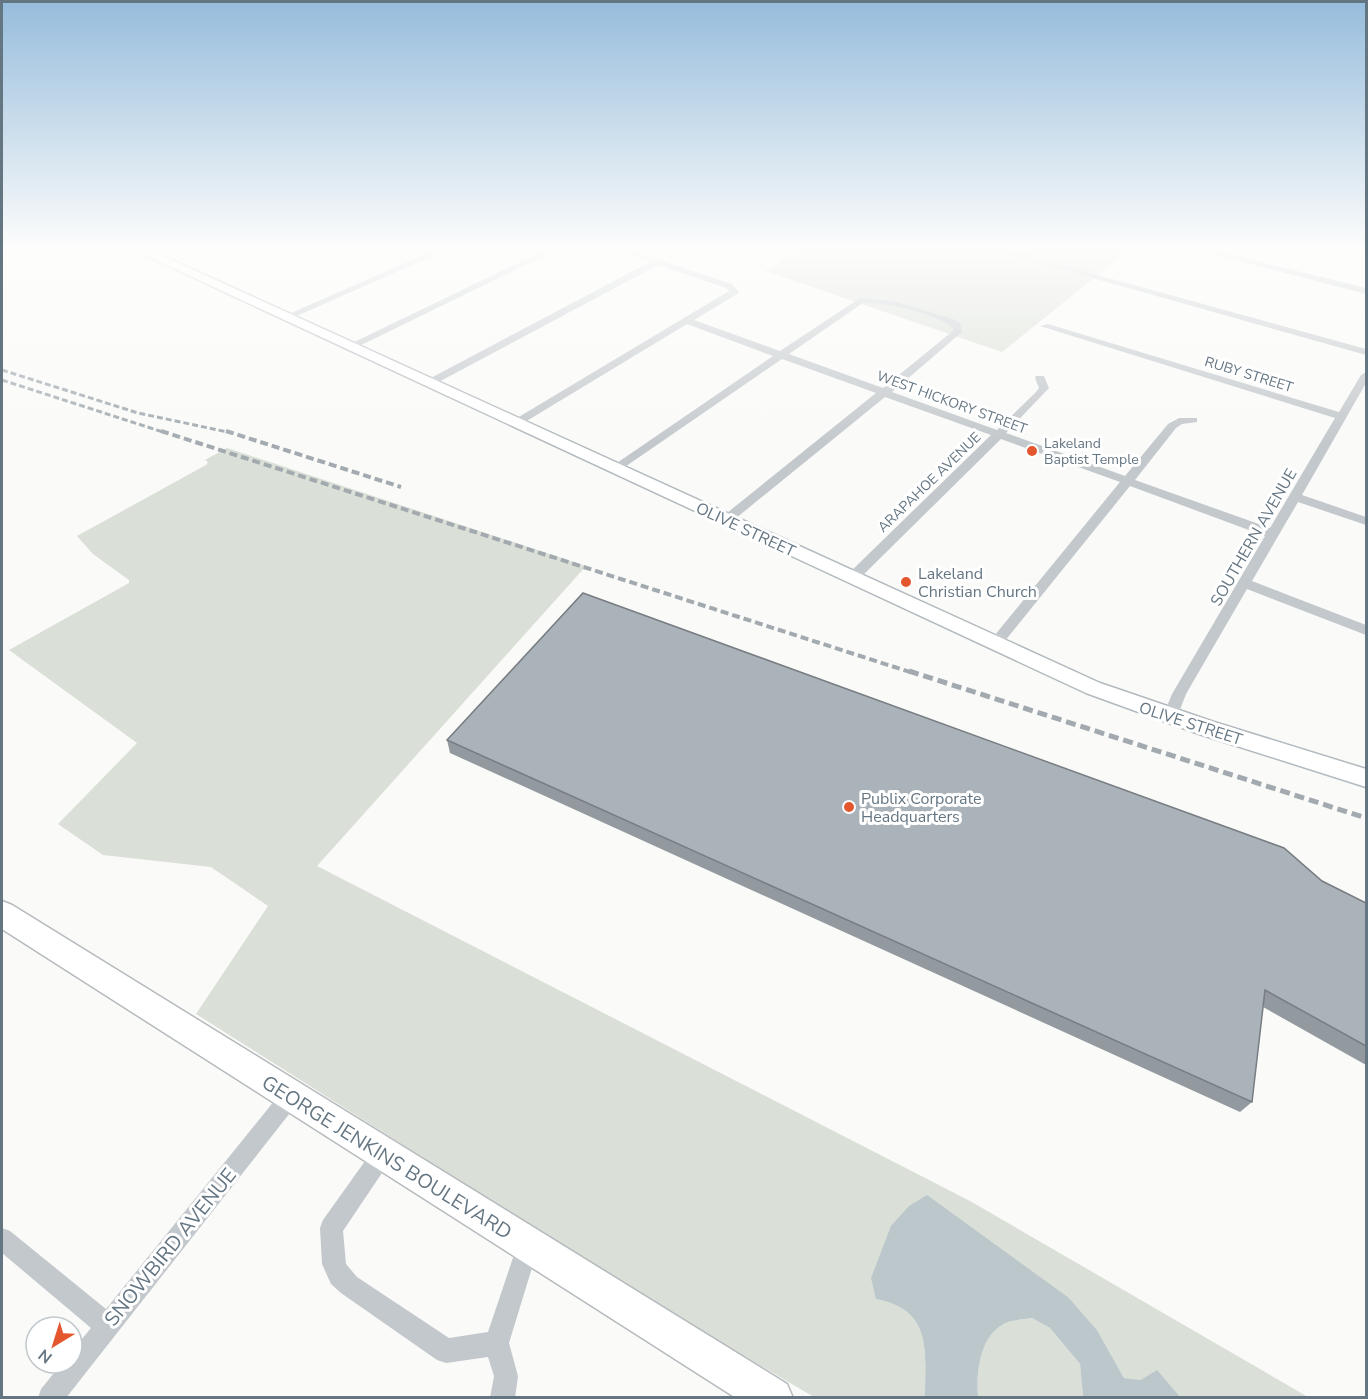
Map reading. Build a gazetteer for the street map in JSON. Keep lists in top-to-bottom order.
{
  "streets": {
    "main road": ["OLIVE STREET", "GEORGE JENKINS BOULEVARD"],
    "street": [
      "RUBY STREET",
      "WEST HICKORY STREET",
      "ARAPAHOE AVENUE",
      "SOUTHERN AVENUE",
      "SNOWBIRD AVENUE"
    ]
  },
  "crossings": [
    ["RUBY STREET", "SOUTHERN AVENUE"],
    ["WEST HICKORY STREET", "ARAPAHOE AVENUE"],
    ["WEST HICKORY STREET", "SOUTHERN AVENUE"],
    ["ARAPAHOE AVENUE", "OLIVE STREET"],
    ["OLIVE STREET", "SOUTHERN AVENUE"],
    ["GEORGE JENKINS BOULEVARD", "SNOWBIRD AVENUE"]
  ],
  "places": ["Lakeland Baptist Temple", "Lakeland Christian Church", "Publix Corporate Headquarters"],
  "north": "bottom left"
}
